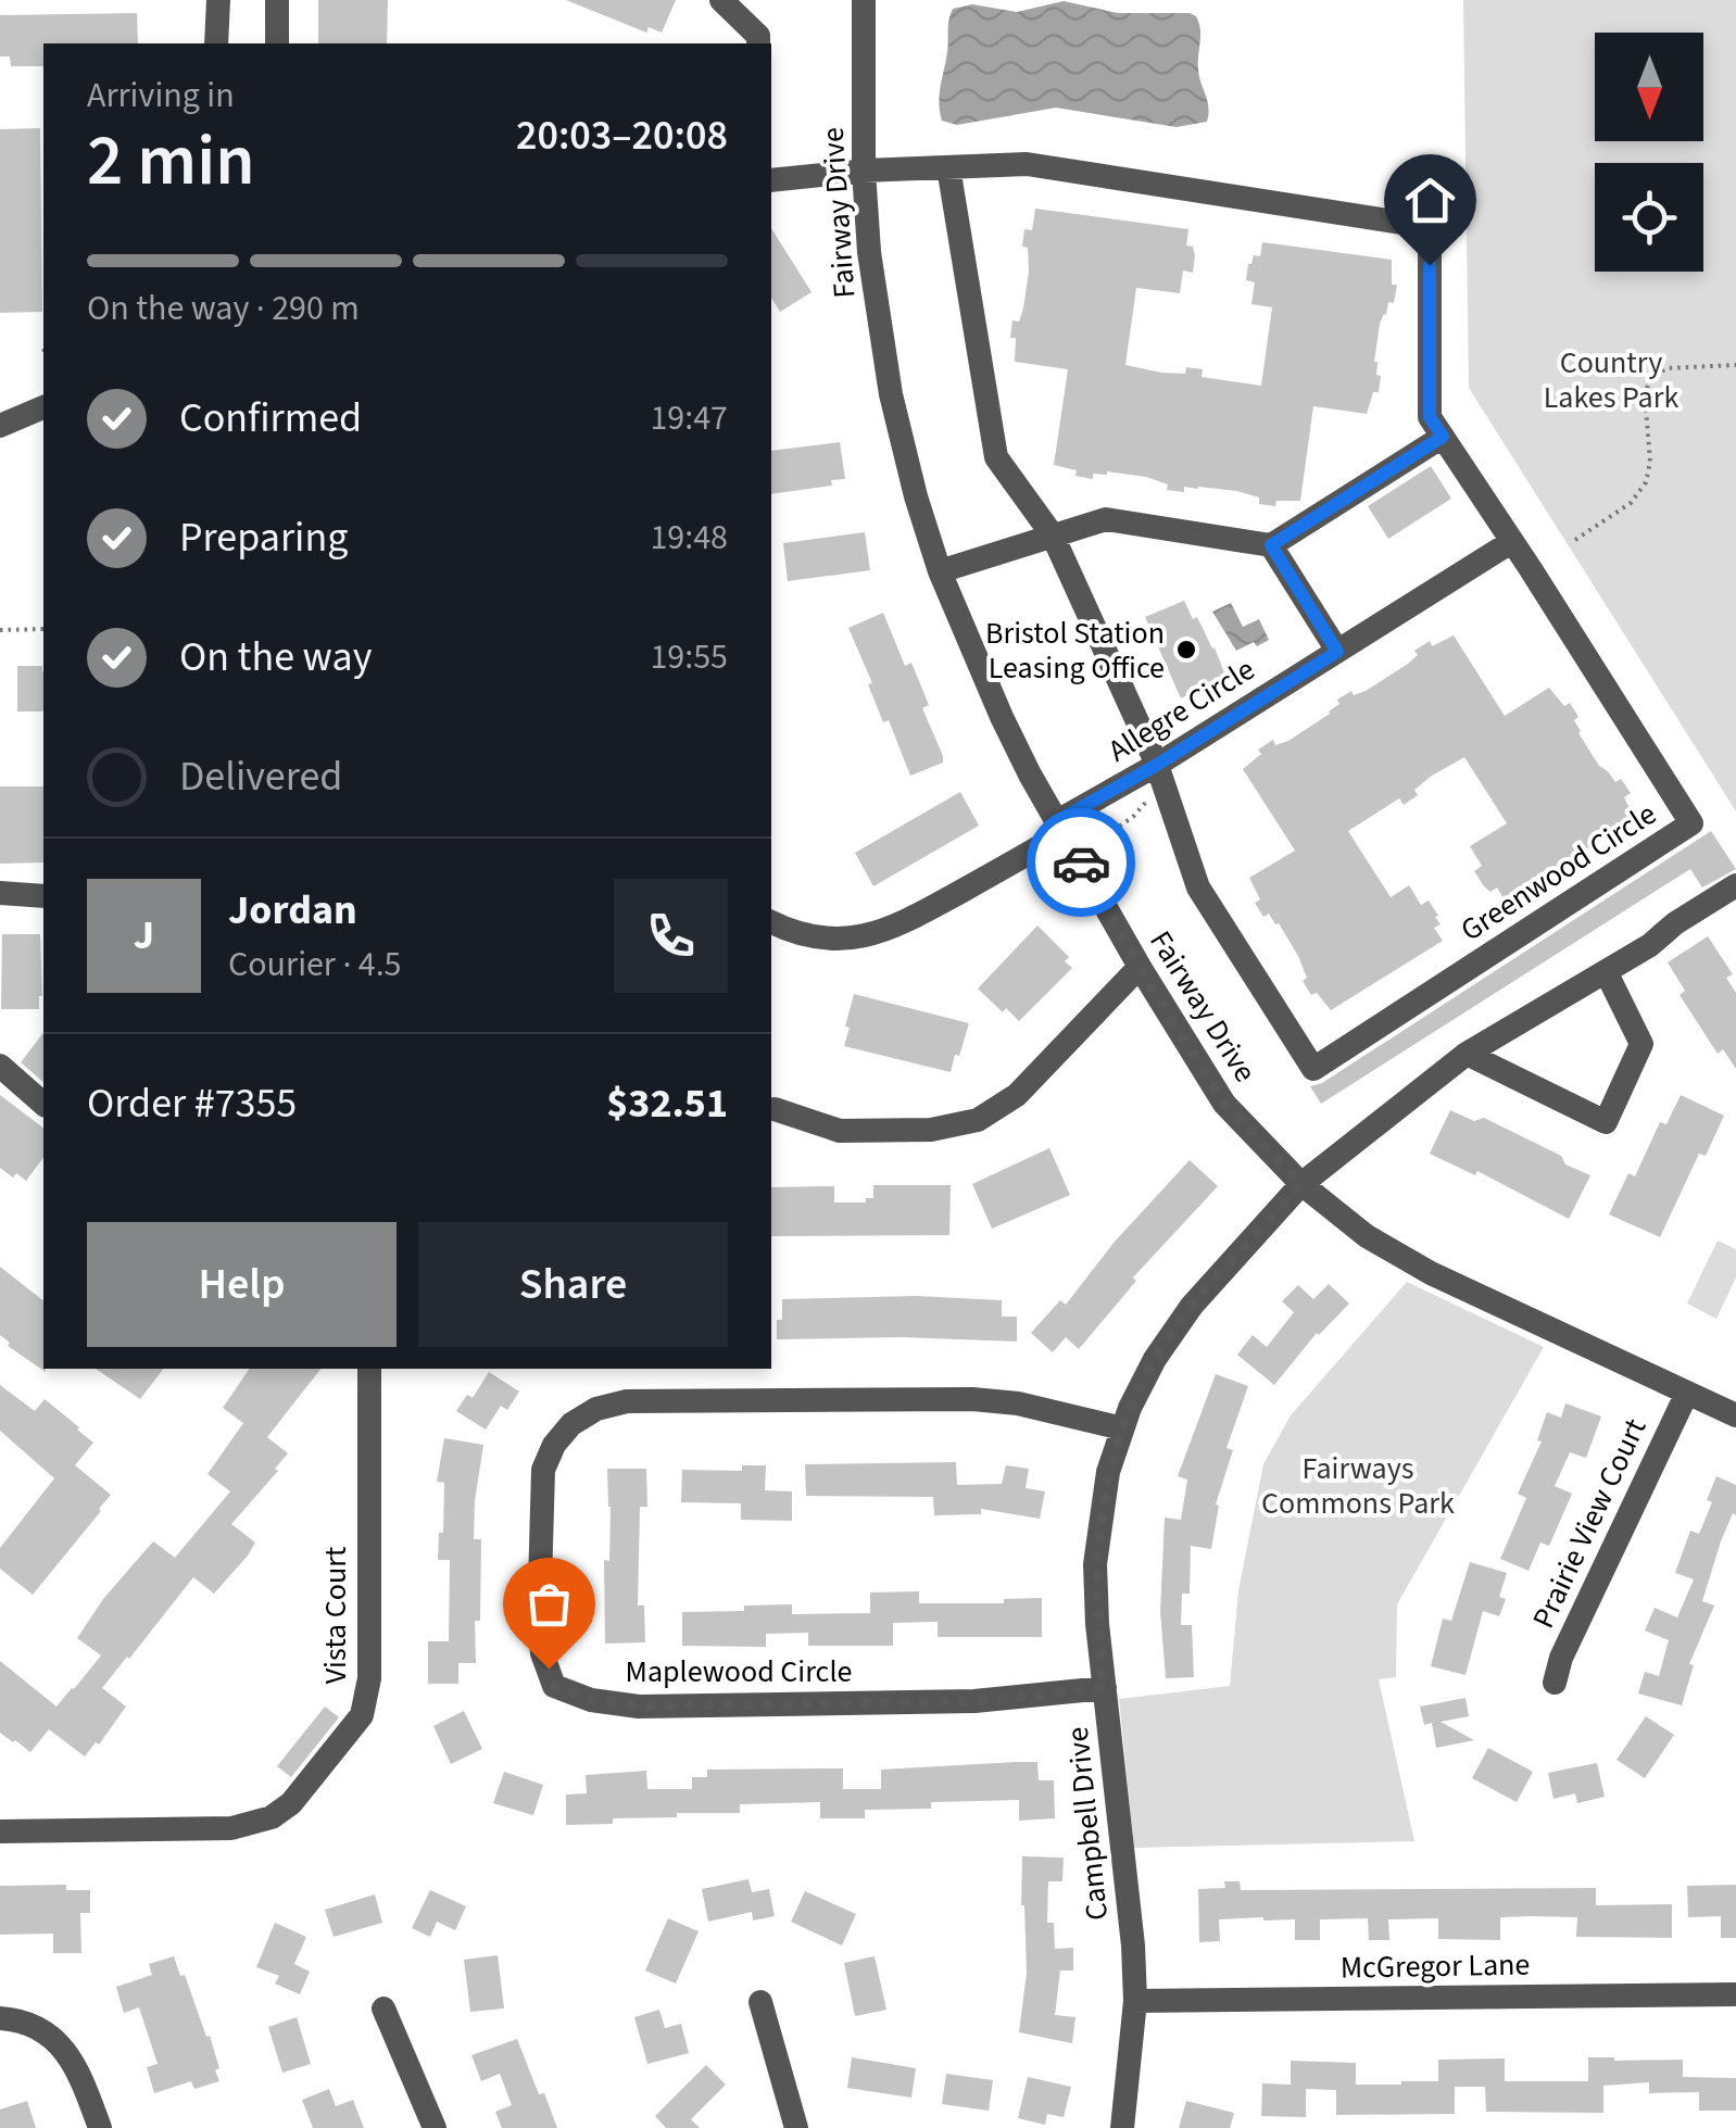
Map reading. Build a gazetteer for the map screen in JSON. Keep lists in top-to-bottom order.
{
  "streets": {
    "street": [
      "Fairway Drive",
      "Allegre Circle",
      "Greenwood Circle",
      "Prairie View Court",
      "Vista Court",
      "Maplewood Circle",
      "Campbell Drive",
      "McGregor Lane"
    ]
  },
  "crossings": [
    ["Fairway Drive", "Allegre Circle"],
    ["Fairway Drive", "Greenwood Circle"],
    ["Fairway Drive", "Prairie View Court"],
    ["Fairway Drive", "Campbell Drive"],
    ["Allegre Circle", "Greenwood Circle"],
    ["Maplewood Circle", "Campbell Drive"],
    ["Campbell Drive", "McGregor Lane"]
  ],
  "parks": ["Country Lakes Park", "Fairways Commons Park"],
  "places": ["Bristol Station Leasing Office"],
  "north": "bottom",
  "page": {
    "heading": ["2 min", "Arriving in", "20:03–20:08"],
    "panel": [
      "Jordan",
      "Courier · 4.5",
      "Order #7355",
      "$32.51"
    ],
    "bar": "On the way · 290 m",
    "list": [
      ["Confirmed", "19:47"],
      ["Preparing", "19:48"],
      ["On the way", "19:55"],
      "Delivered"
    ],
    "round": "J",
    "buttons": ["Help", "Share"]
  }
}
